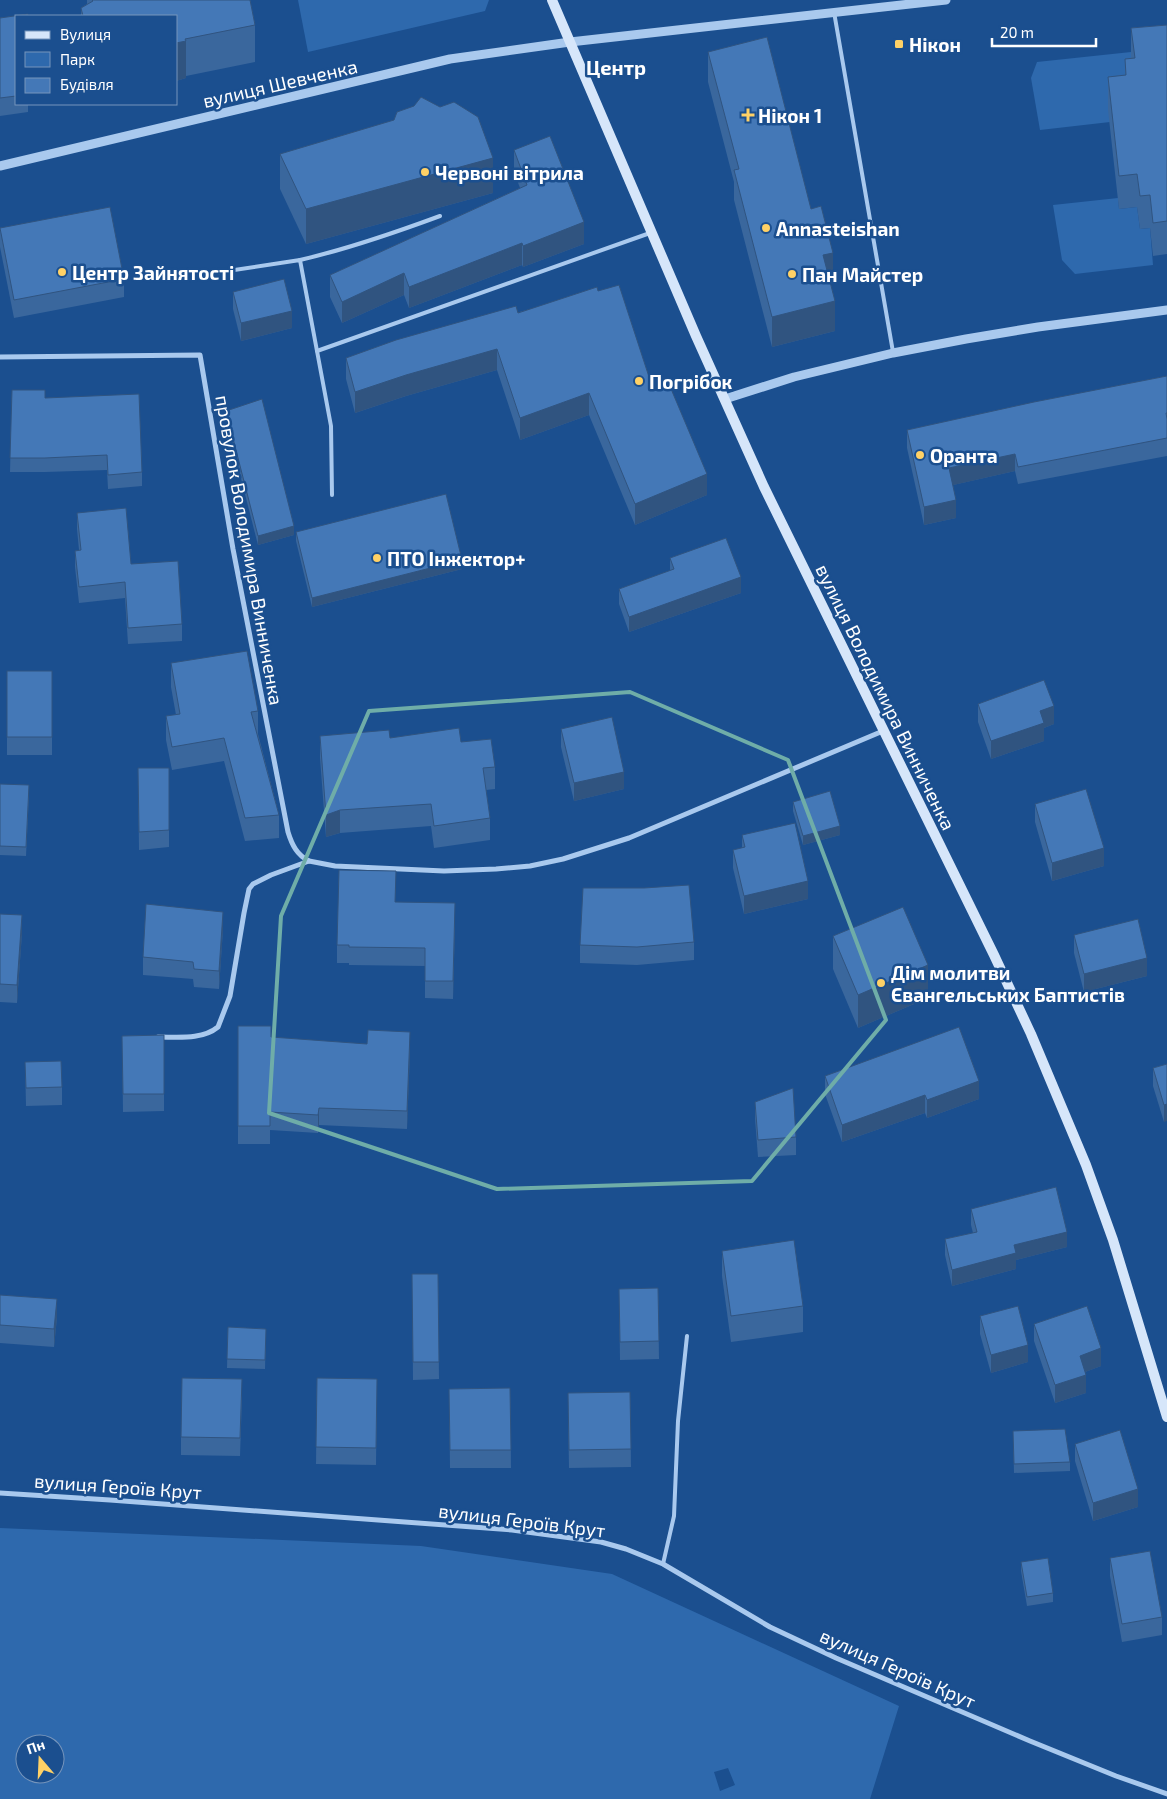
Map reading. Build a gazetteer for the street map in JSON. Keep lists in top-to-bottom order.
{
  "streets": {
    "main road": ["вулиця Володимира Винниченка"],
    "street": ["вулиця Шевченка", "провулок Володимира Винниченка", "вулиця Героїв Крут"]
  },
  "crossings": [
    ["вулиця Шевченка", "вулиця Володимира Винниченка"]
  ],
  "districts": ["Центр"],
  "places": {
    "transit": ["Нікон"],
    "health": ["Нікон 1"],
    "other": [
      "Червоні вітрила",
      "Annasteishan",
      "Центр Зайнятості",
      "Пан Майстер",
      "Погрібок",
      "Оранта",
      "ПТО Інжектор+",
      "Дім молитви Євангельських Баптистів"
    ]
  },
  "legend": ["Вулиця", "Парк", "Будівля"],
  "scale_bar": "20 m",
  "north": "top"
}
